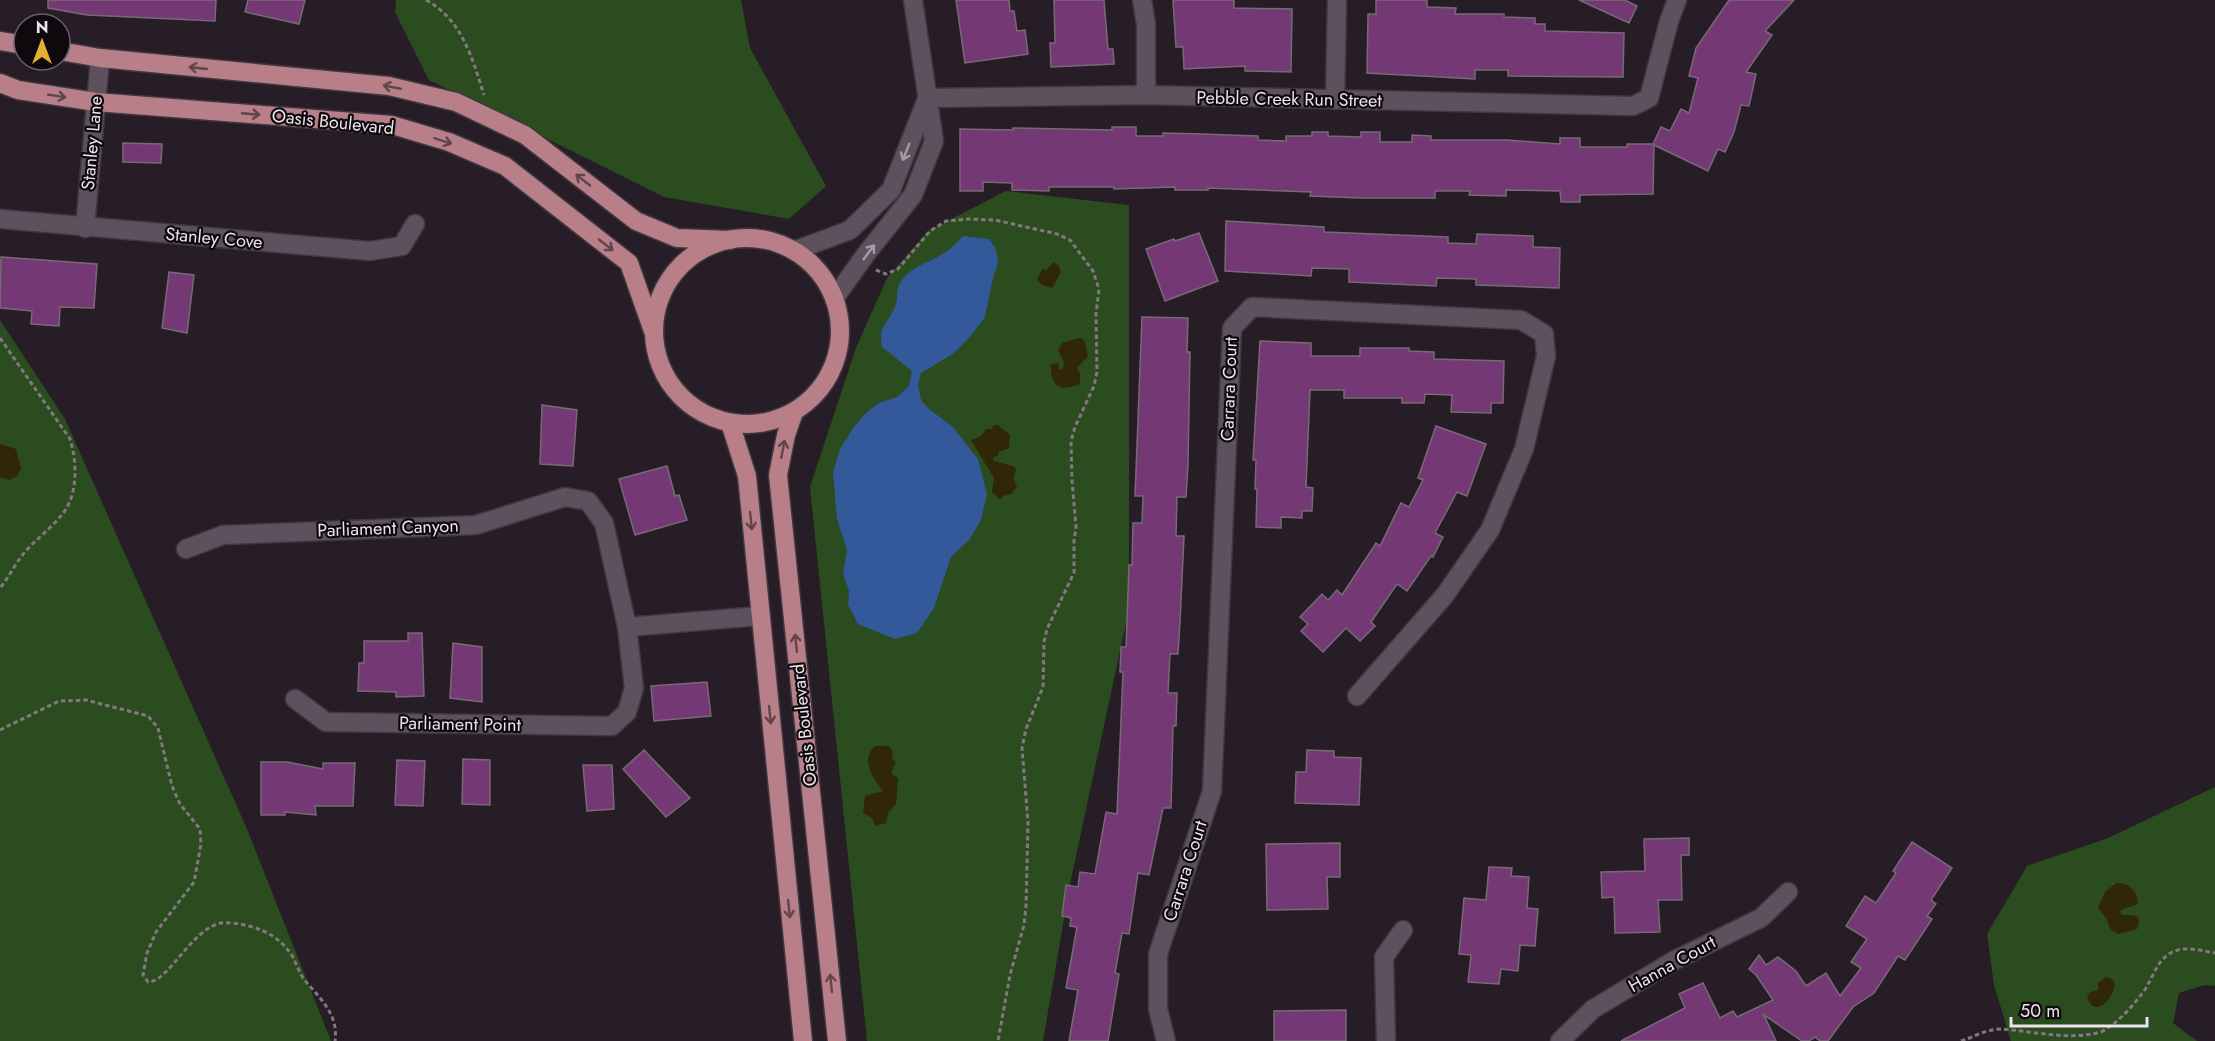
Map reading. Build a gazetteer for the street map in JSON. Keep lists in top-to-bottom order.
{
  "streets": {
    "main road": ["Oasis Boulevard"],
    "street": [
      "Pebble Creek Run Street",
      "Stanley Lane",
      "Stanley Cove",
      "Carrara Court",
      "Parliament Canyon",
      "Parliament Point",
      "Hanna Court"
    ]
  },
  "crossings": [
    ["Oasis Boulevard", "Stanley Lane"],
    ["Stanley Lane", "Stanley Cove"],
    ["Parliament Canyon", "Parliament Point"]
  ],
  "scale_bar": "50 m",
  "north": "top"
}
